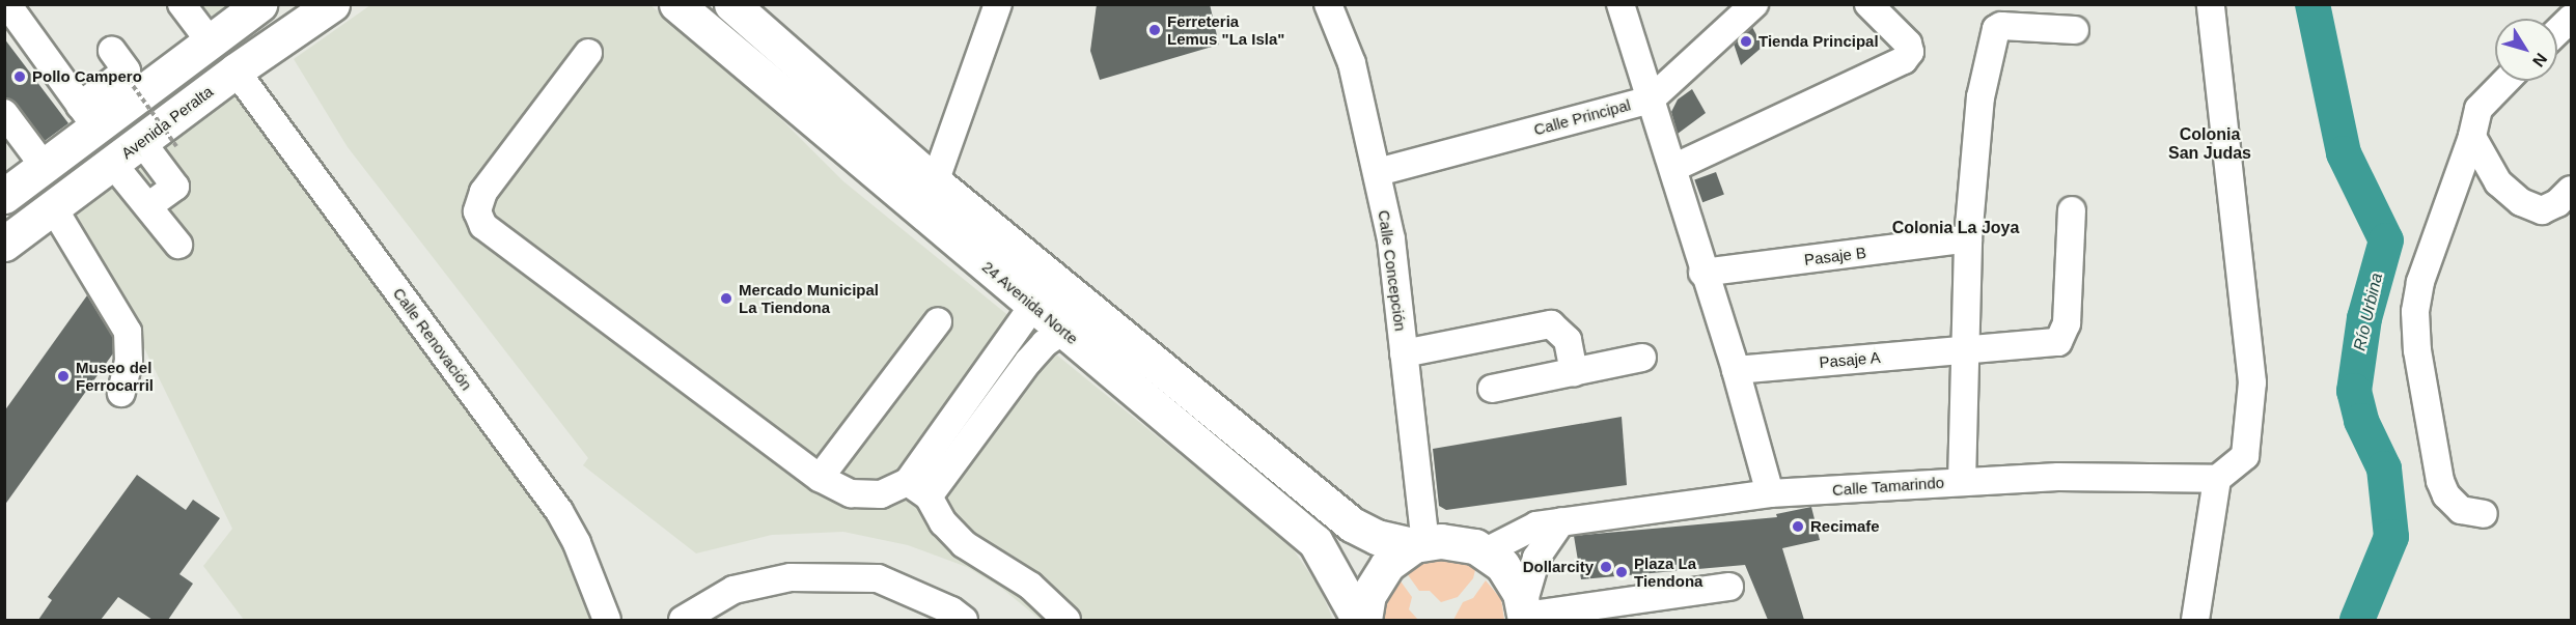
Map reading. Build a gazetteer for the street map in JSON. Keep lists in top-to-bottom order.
{
  "streets": {
    "main road": ["Avenida Peralta", "24 Avenida Norte"],
    "street": [
      "Calle Principal",
      "Pasaje B",
      "Calle Concepción",
      "Calle Renovación",
      "Pasaje A",
      "Calle Tamarindo"
    ]
  },
  "crossings": [
    ["Calle Principal", "Calle Concepción"],
    ["Avenida Peralta", "Calle Renovación"],
    ["Calle Concepción", "24 Avenida Norte"],
    ["24 Avenida Norte", "Calle Tamarindo"]
  ],
  "districts": ["Colonia San Judas", "Colonia La Joya"],
  "water": ["Río Urbina"],
  "places": [
    "Ferreteria Lemus \"La Isla\"",
    "Tienda Principal",
    "Pollo Campero",
    "Mercado Municipal La Tiendona",
    "Museo del Ferrocarril",
    "Recimafe",
    "Dollarcity",
    "Plaza La Tiendona"
  ],
  "north": "bottom right"
}
